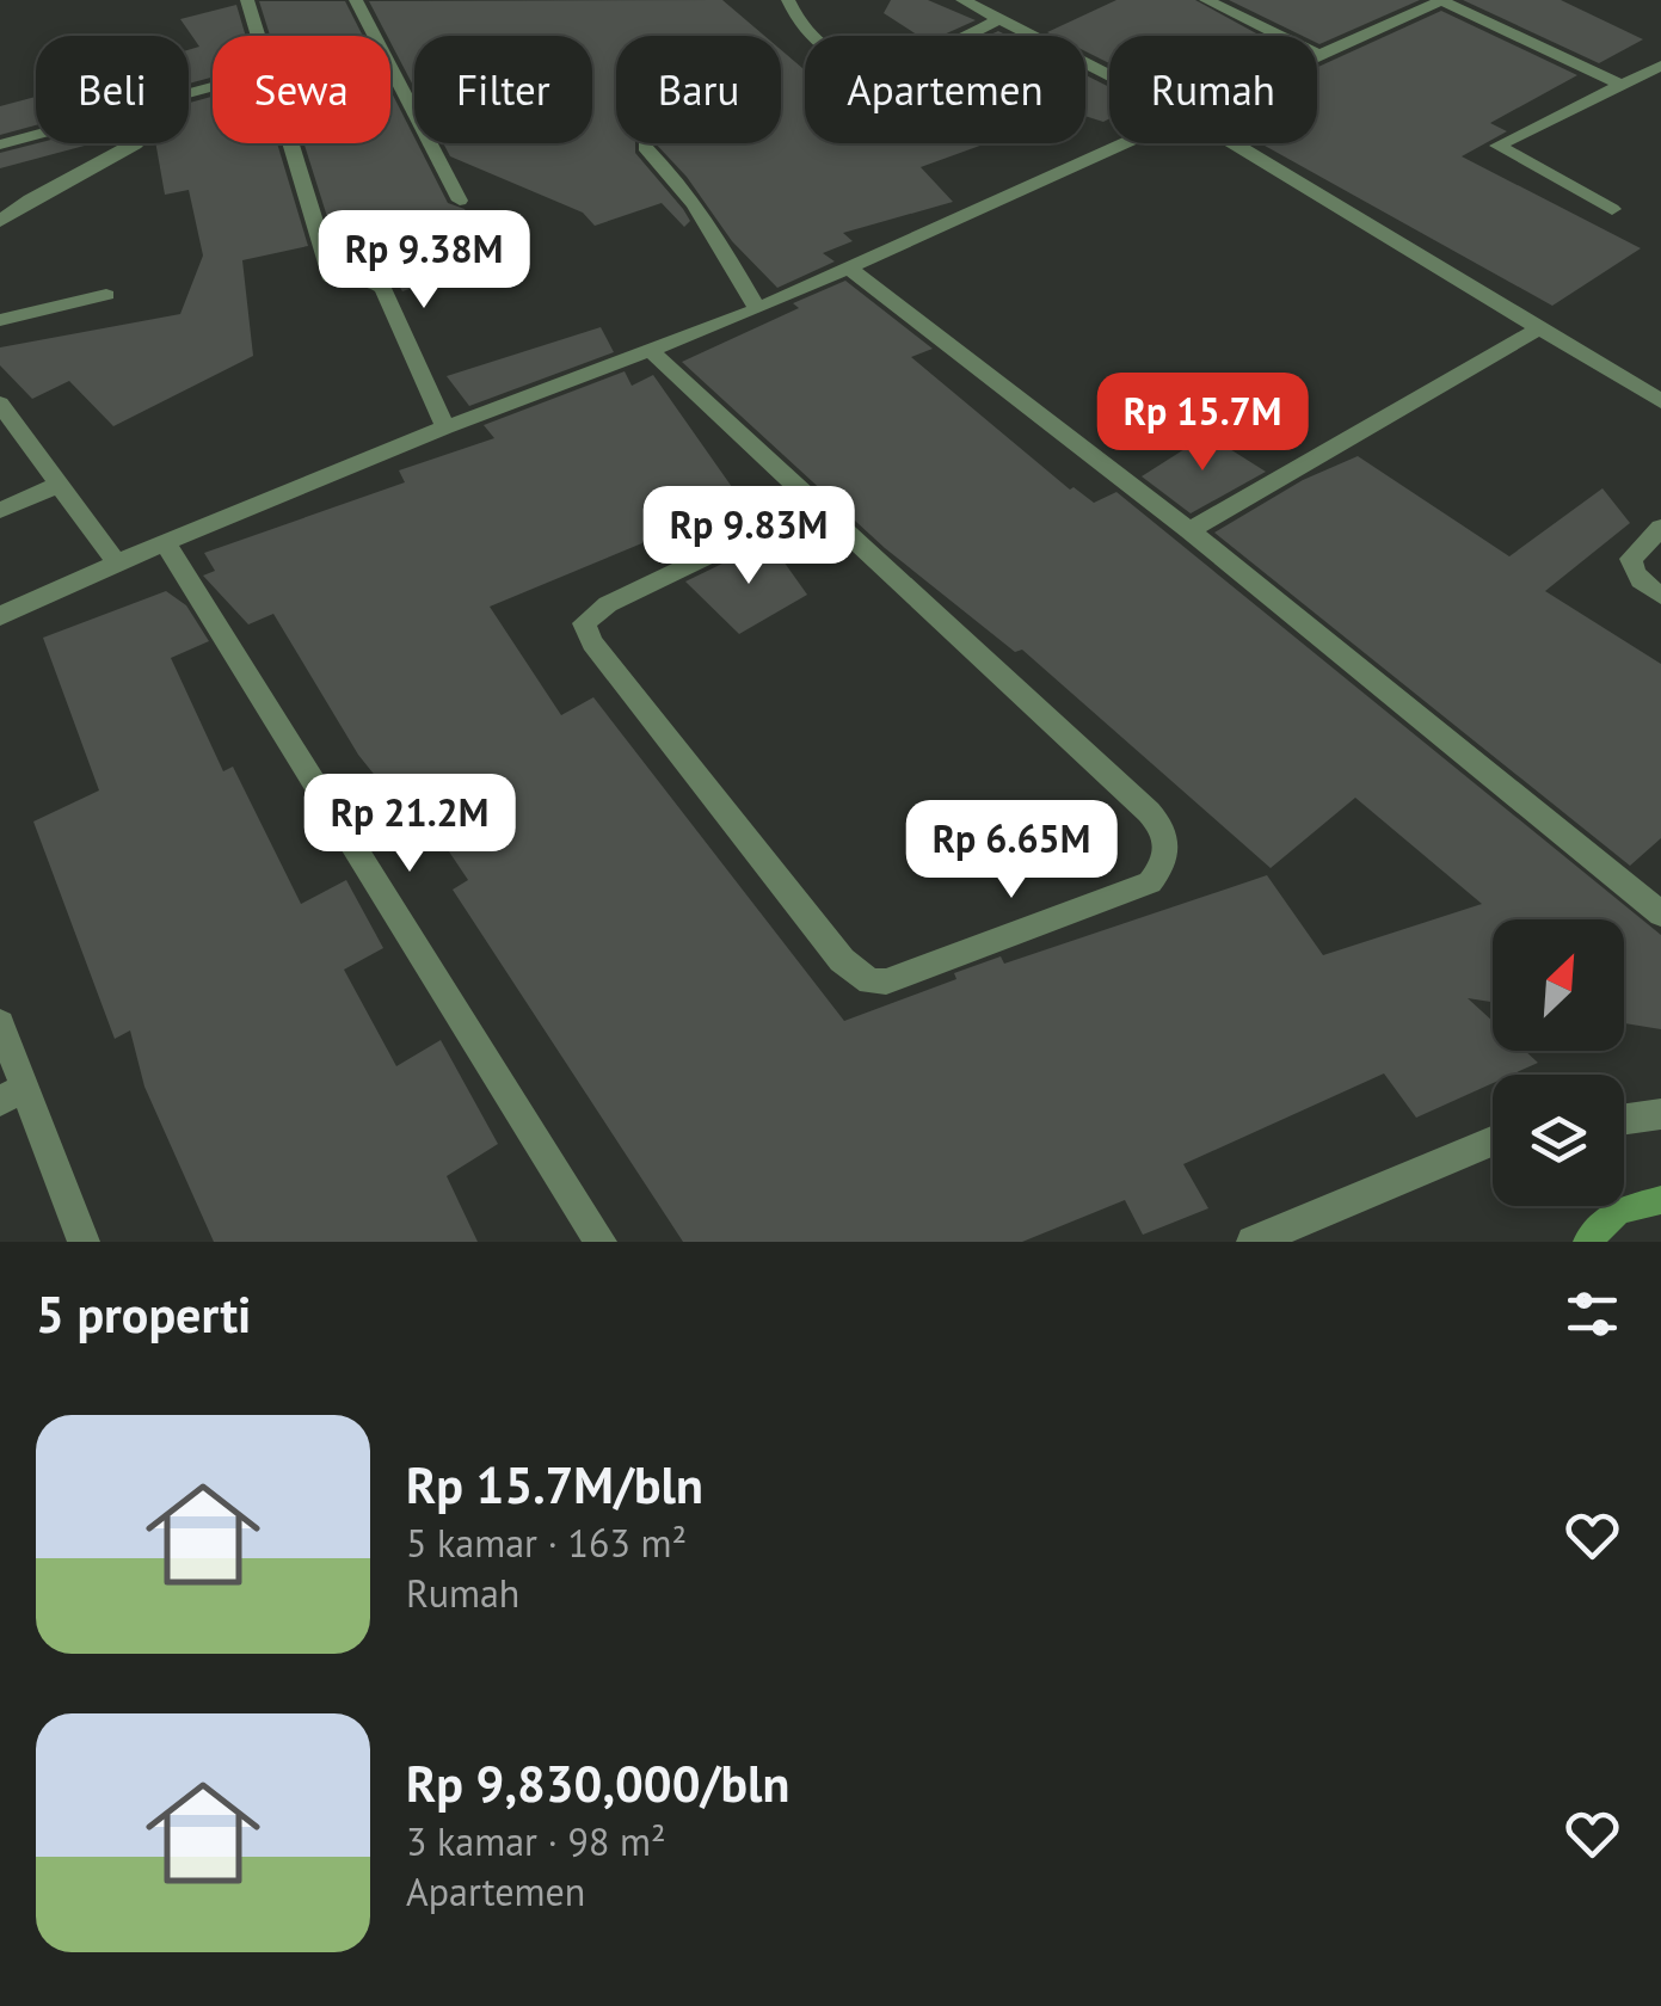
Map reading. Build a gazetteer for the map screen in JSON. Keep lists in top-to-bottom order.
{
  "north": "top right",
  "page": {
    "chip": [
      "Beli",
      "Sewa",
      "Filter",
      "Baru",
      "Apartemen",
      "Rumah"
    ],
    "price": [
      "Rp 9.38M",
      "Rp 15.7M",
      "Rp 9.83M",
      "Rp 21.2M",
      "Rp 6.65M"
    ],
    "heading": "5 properti",
    "list": [
      {
        "name": "Rp 15.7M/bln",
        "note": "5 kamar · 163 m² · Rumah"
      },
      {
        "name": "Rp 9,830,000/bln",
        "note": "3 kamar · 98 m² · Apartemen"
      }
    ]
  }
}
